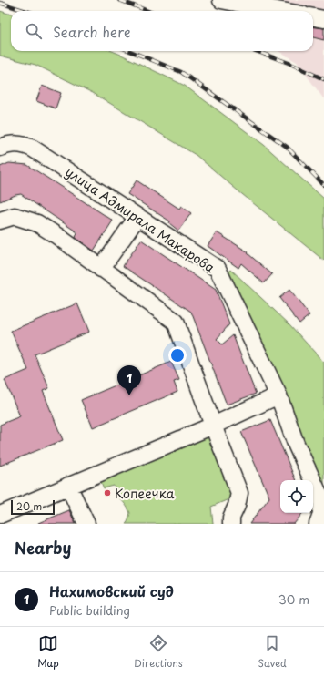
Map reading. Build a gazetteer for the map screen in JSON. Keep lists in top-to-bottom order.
{
  "streets": {
    "street": ["улица Адмирала Макарова"]
  },
  "places": ["Копеечка"],
  "scale_bar": "20 m",
  "page": {
    "search": "Search here",
    "pins": "1",
    "scale": "20 m",
    "heading": "Nearby",
    "list": [
      {
        "mark": "1",
        "name": "Нахимовский суд",
        "note": "Public building",
        "value": "30 m"
      }
    ],
    "nav": ["Map", "Directions", "Saved"]
  }
}
